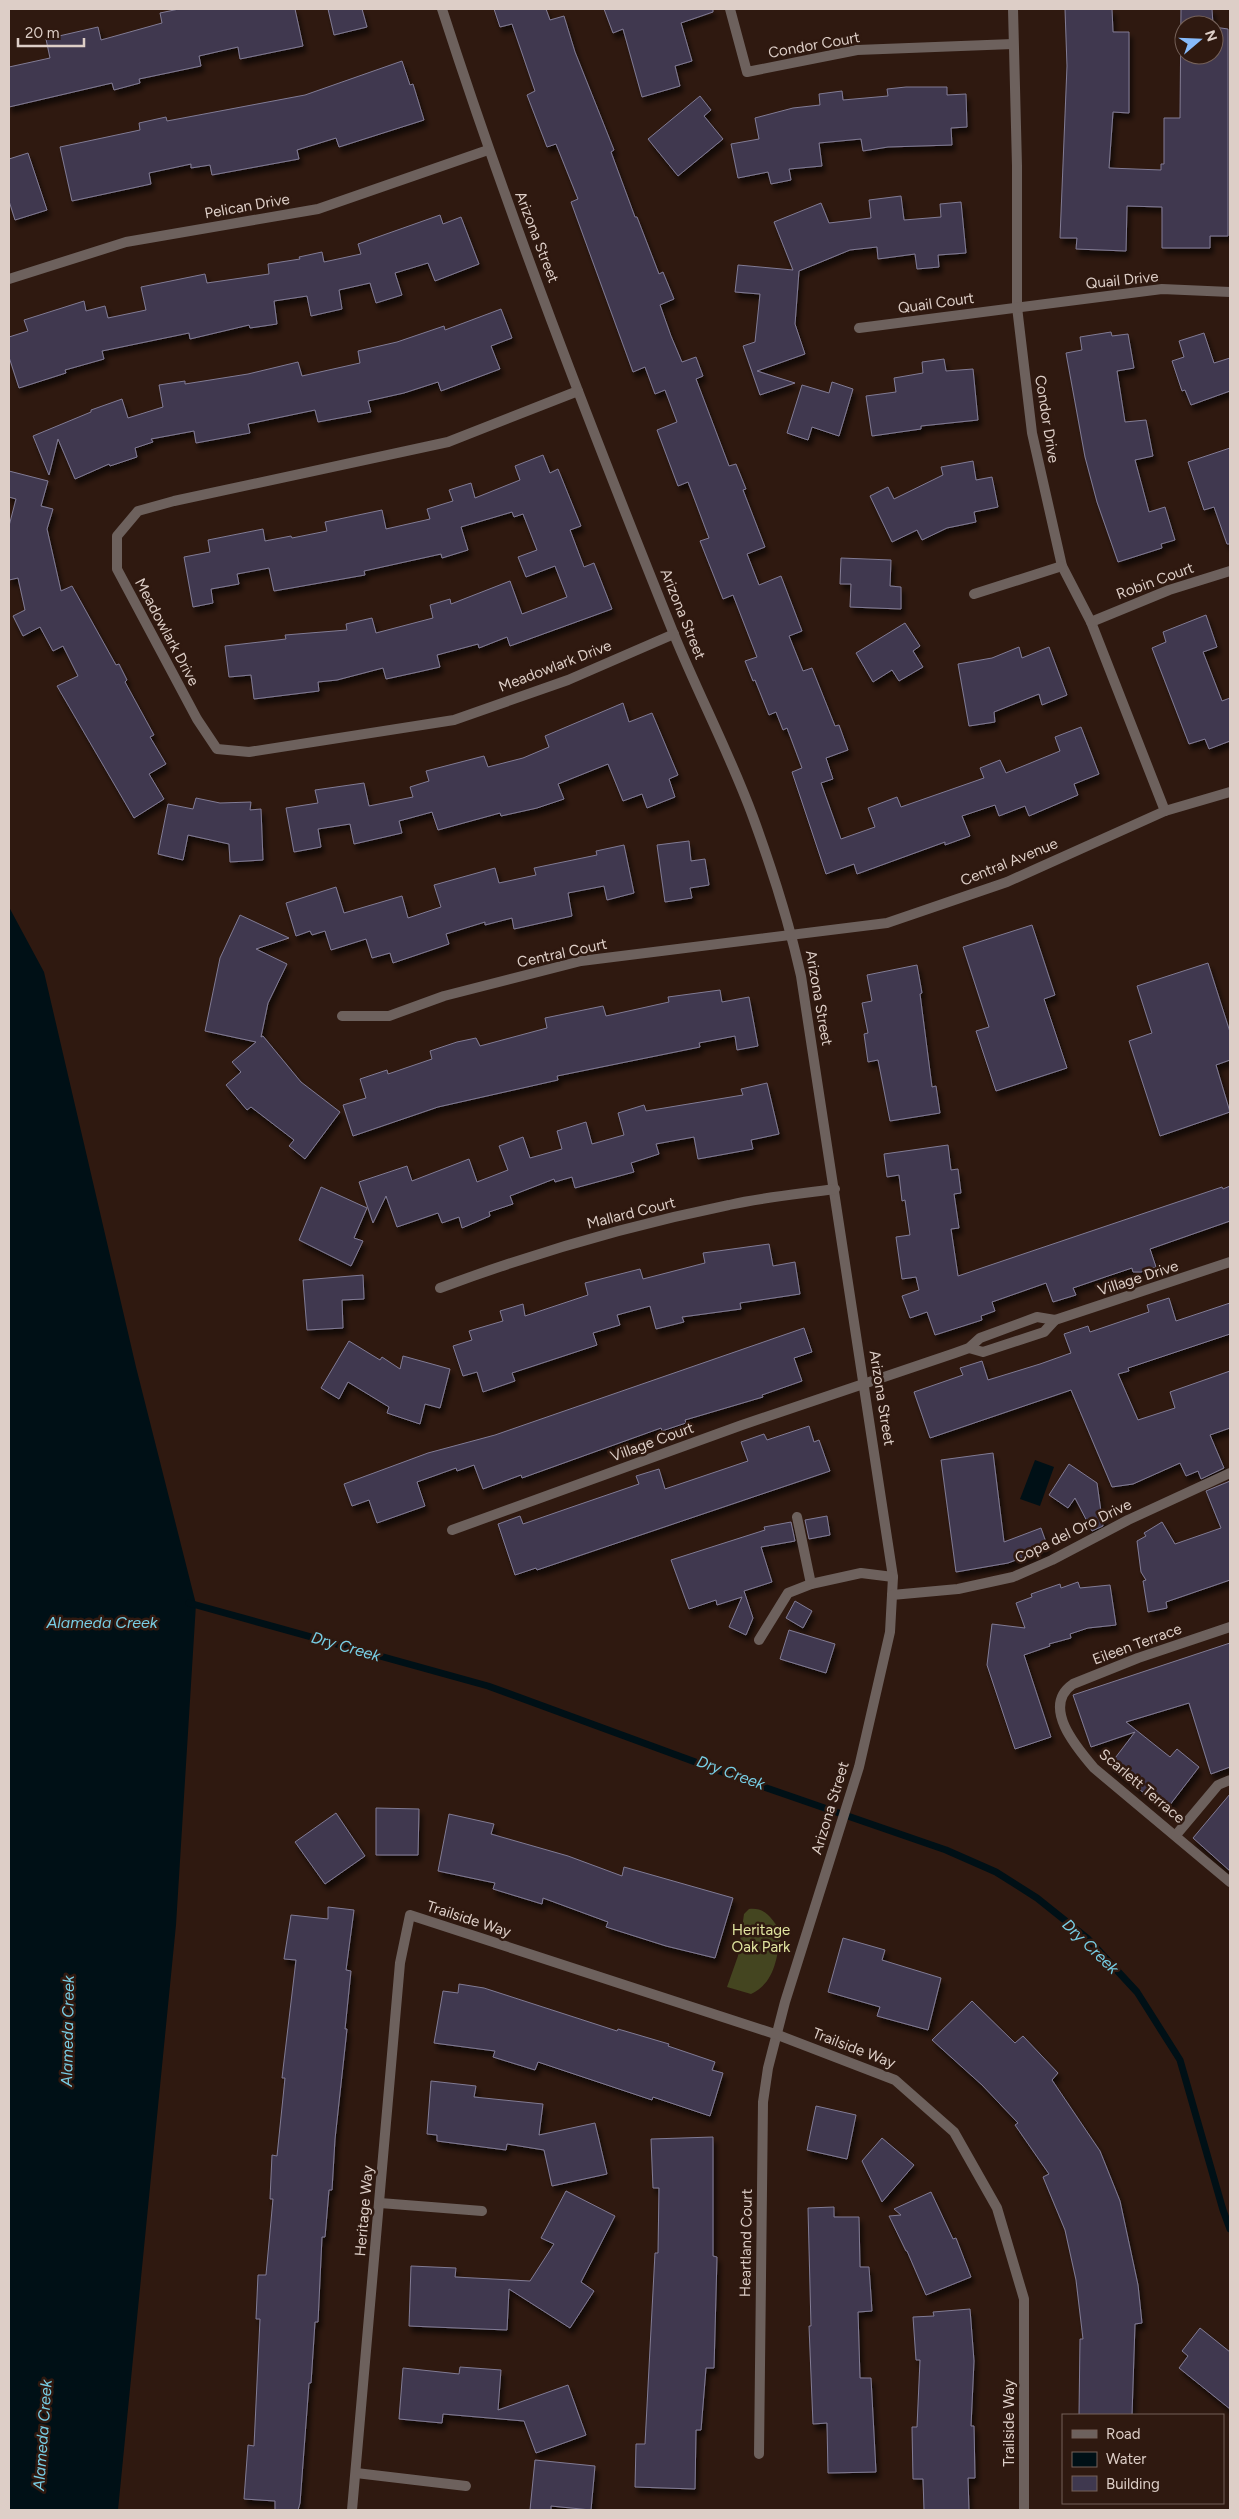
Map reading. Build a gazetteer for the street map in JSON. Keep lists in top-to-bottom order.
{
  "streets": {
    "street": [
      "Condor Court",
      "Pelican Drive",
      "Arizona Street",
      "Quail Drive",
      "Quail Court",
      "Condor Drive",
      "Robin Court",
      "Meadowlark Drive",
      "Central Avenue",
      "Central Court",
      "Mallard Court",
      "Village Drive",
      "Village Court",
      "Copa del Oro Drive",
      "Eileen Terrace",
      "Scarlett Terrace",
      "Trailside Way",
      "Heritage Way",
      "Heartland Court"
    ]
  },
  "crossings": [
    ["Condor Court", "Condor Drive"],
    ["Pelican Drive", "Arizona Street"],
    ["Arizona Street", "Meadowlark Drive"],
    ["Arizona Street", "Central Avenue"],
    ["Arizona Street", "Central Court"],
    ["Arizona Street", "Mallard Court"],
    ["Arizona Street", "Village Drive"],
    ["Arizona Street", "Village Court"],
    ["Arizona Street", "Copa del Oro Drive"],
    ["Arizona Street", "Trailside Way"],
    ["Arizona Street", "Heartland Court"],
    ["Quail Drive", "Quail Court"],
    ["Quail Drive", "Condor Drive"],
    ["Quail Court", "Condor Drive"],
    ["Condor Drive", "Robin Court"],
    ["Condor Drive", "Central Avenue"],
    ["Central Avenue", "Central Court"],
    ["Village Drive", "Village Court"],
    ["Eileen Terrace", "Scarlett Terrace"],
    ["Trailside Way", "Heritage Way"],
    ["Trailside Way", "Heartland Court"]
  ],
  "water": ["Alameda Creek", "Dry Creek"],
  "parks": ["Heritage Oak Park"],
  "legend": ["Road", "Water", "Building"],
  "scale_bar": "20 m",
  "north": "right"
}
